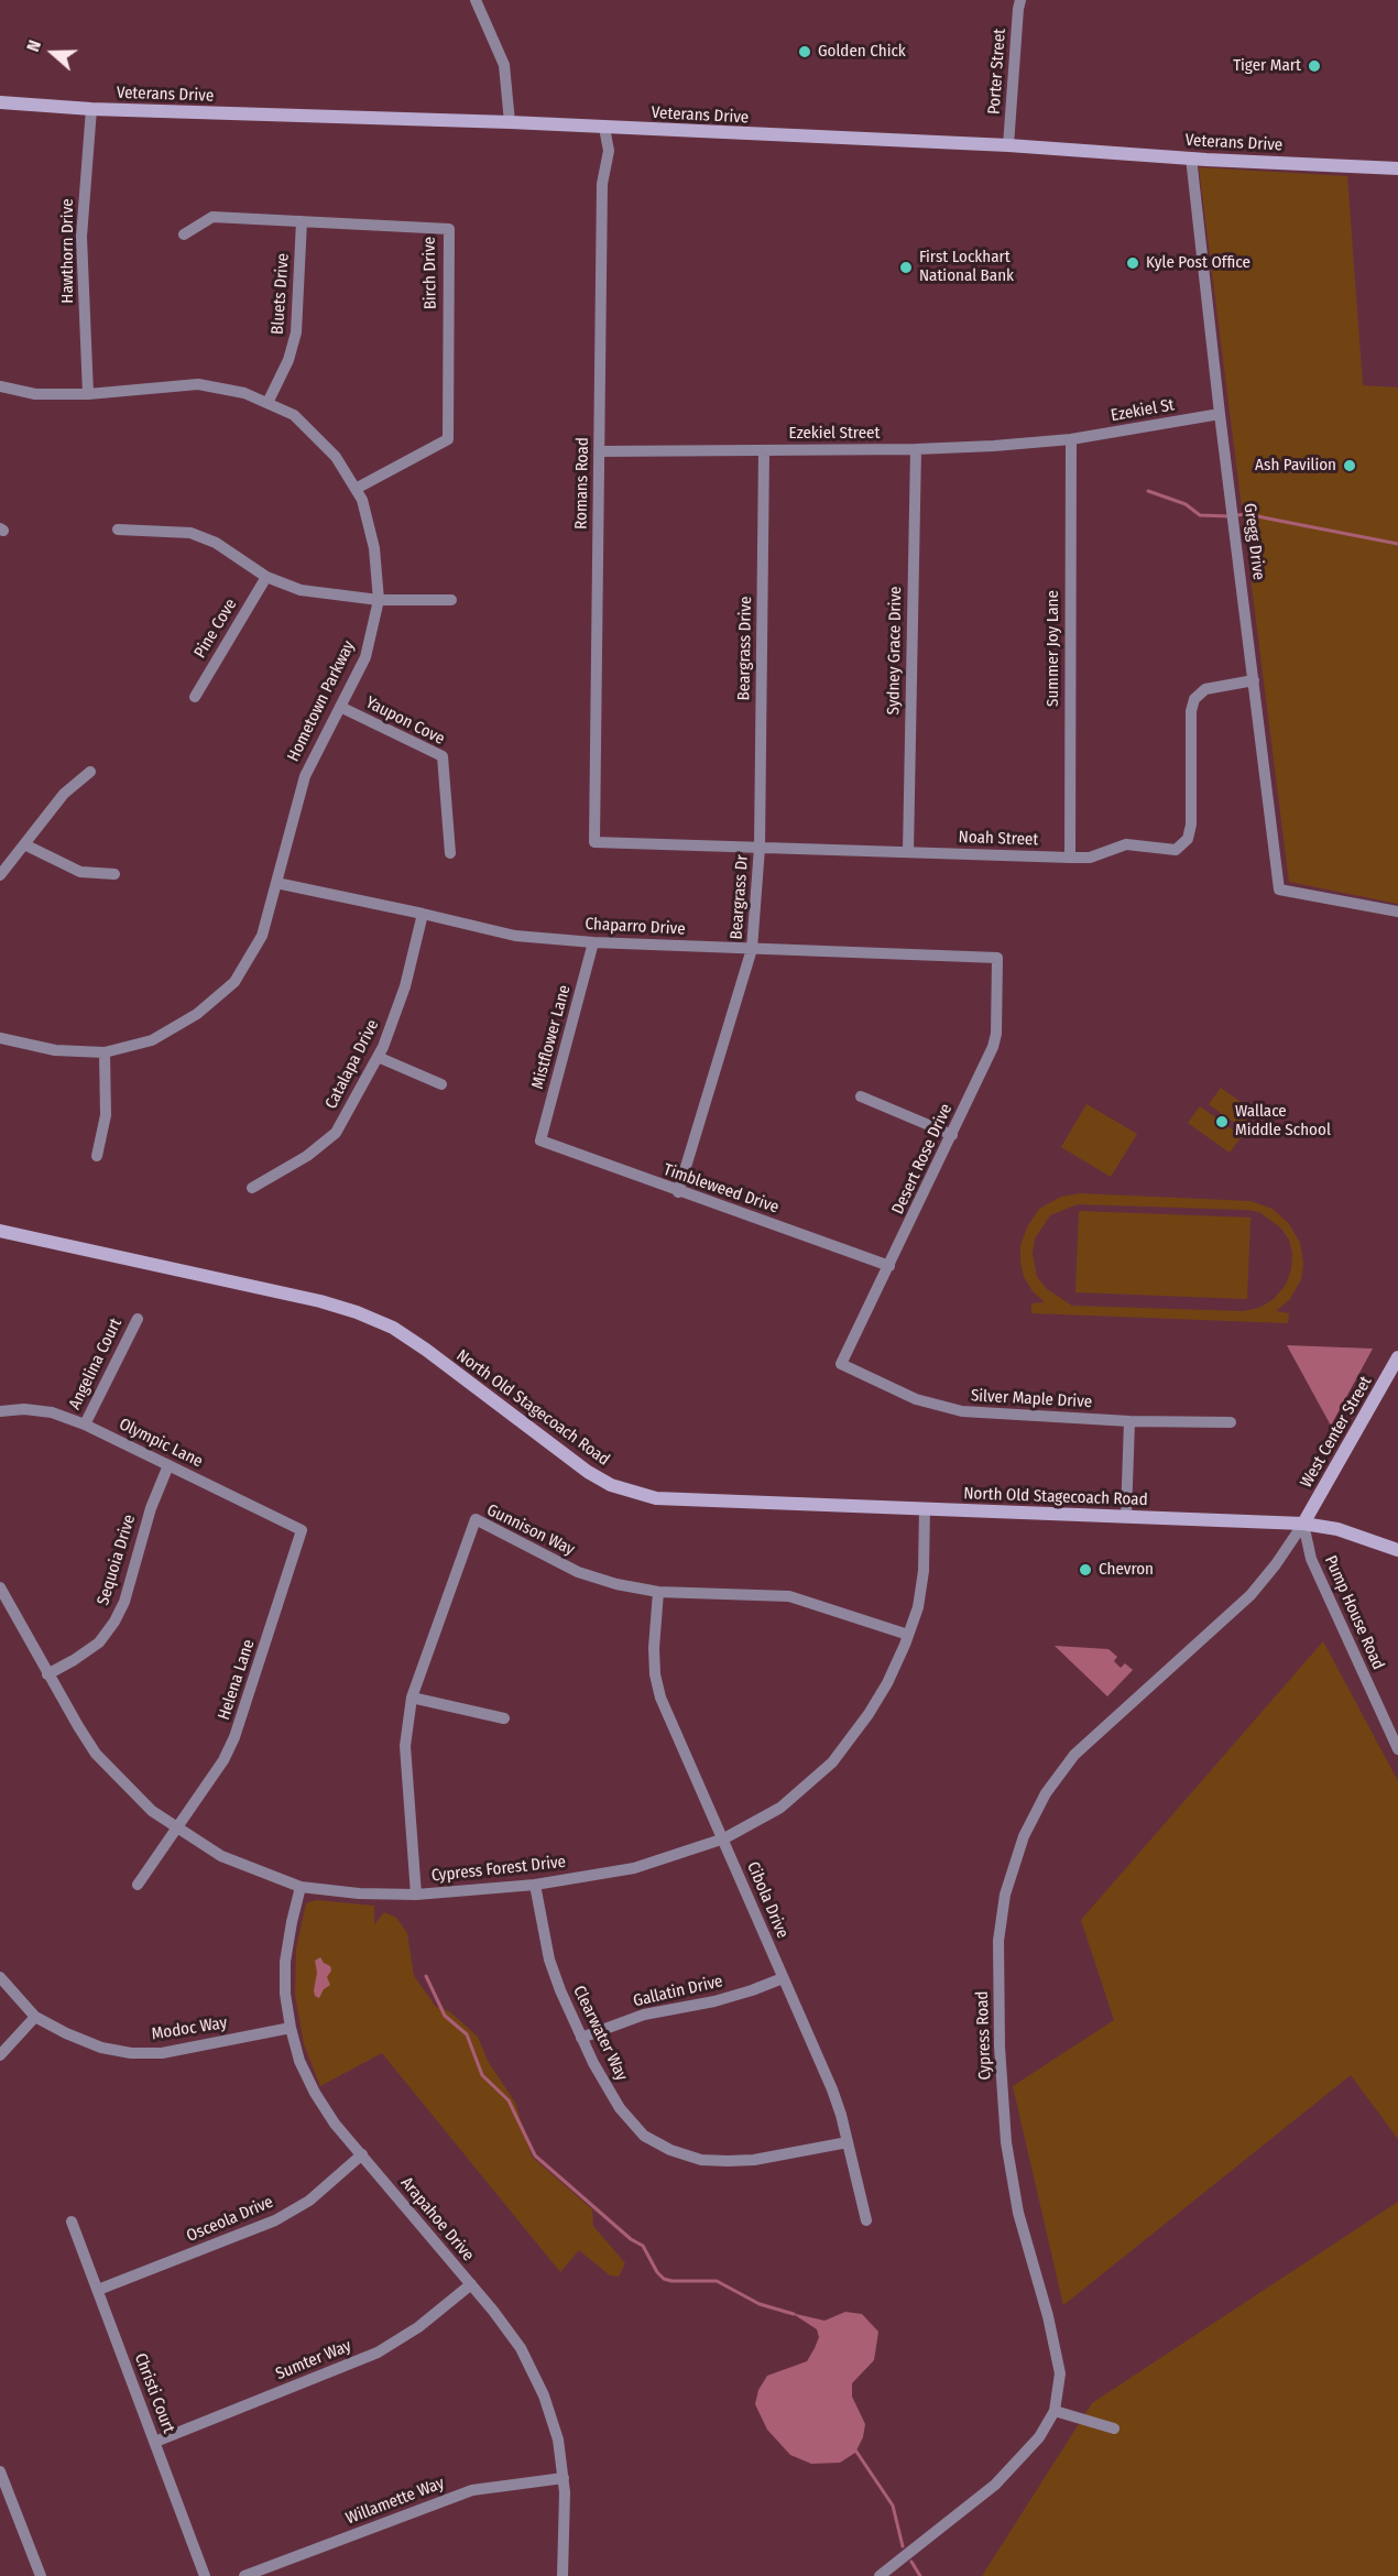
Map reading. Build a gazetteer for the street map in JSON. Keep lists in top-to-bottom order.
{
  "streets": {
    "street": [
      "Porter Street",
      "Veterans Drive",
      "Hawthorn Drive",
      "Birch Drive",
      "Bluets Drive",
      "Ezekiel St",
      "Ezekiel Street",
      "Romans Road",
      "Gregg Drive",
      "Pine Cove",
      "Beargrass Drive",
      "Summer Joy Lane",
      "Sydney Grace Drive",
      "Hometown Parkway",
      "Yaupon Cove",
      "Noah Street",
      "Beargrass Dr",
      "Chaparro Drive",
      "Mistflower Lane",
      "Catalapa Drive",
      "Desert Rose Drive",
      "Timbleweed Drive",
      "Angelina Court",
      "Silver Maple Drive",
      "North Old Stagecoach Road",
      "West Center Street",
      "Olympic Lane",
      "Gunnison Way",
      "Sequoia Drive",
      "Pump House Road",
      "Helena Lane",
      "Cypress Forest Drive",
      "Cibola Drive",
      "Gallatin Drive",
      "Modoc Way",
      "Clearwater Way",
      "Cypress Road",
      "Osceola Drive",
      "Arapahoe Drive",
      "Sumter Way",
      "Christi Court",
      "Willamette Way"
    ]
  },
  "crossings": [
    ["Porter Street", "Veterans Drive"],
    ["Veterans Drive", "Hawthorn Drive"],
    ["Veterans Drive", "Romans Road"],
    ["Veterans Drive", "Gregg Drive"],
    ["Hawthorn Drive", "Hometown Parkway"],
    ["Birch Drive", "Bluets Drive"],
    ["Birch Drive", "Hometown Parkway"],
    ["Bluets Drive", "Hometown Parkway"],
    ["Ezekiel St", "Ezekiel Street"],
    ["Ezekiel St", "Gregg Drive"],
    ["Ezekiel St", "Summer Joy Lane"],
    ["Ezekiel Street", "Romans Road"],
    ["Ezekiel Street", "Beargrass Drive"],
    ["Ezekiel Street", "Summer Joy Lane"],
    ["Ezekiel Street", "Sydney Grace Drive"],
    ["Romans Road", "Noah Street"],
    ["Gregg Drive", "Noah Street"],
    ["Beargrass Drive", "Noah Street"],
    ["Beargrass Drive", "Beargrass Dr"],
    ["Summer Joy Lane", "Noah Street"],
    ["Sydney Grace Drive", "Noah Street"],
    ["Hometown Parkway", "Yaupon Cove"],
    ["Hometown Parkway", "Chaparro Drive"],
    ["Noah Street", "Beargrass Dr"],
    ["Beargrass Dr", "Chaparro Drive"],
    ["Chaparro Drive", "Mistflower Lane"],
    ["Chaparro Drive", "Catalapa Drive"],
    ["Chaparro Drive", "Desert Rose Drive"],
    ["Mistflower Lane", "Timbleweed Drive"],
    ["Desert Rose Drive", "Timbleweed Drive"],
    ["Desert Rose Drive", "Silver Maple Drive"],
    ["Angelina Court", "Olympic Lane"],
    ["North Old Stagecoach Road", "West Center Street"],
    ["North Old Stagecoach Road", "Pump House Road"],
    ["North Old Stagecoach Road", "Cypress Forest Drive"],
    ["North Old Stagecoach Road", "Cypress Road"],
    ["West Center Street", "Pump House Road"],
    ["West Center Street", "Cypress Road"],
    ["Olympic Lane", "Sequoia Drive"],
    ["Olympic Lane", "Helena Lane"],
    ["Gunnison Way", "Cypress Forest Drive"],
    ["Gunnison Way", "Cibola Drive"],
    ["Sequoia Drive", "Cypress Forest Drive"],
    ["Pump House Road", "Cypress Road"],
    ["Helena Lane", "Cypress Forest Drive"],
    ["Cypress Forest Drive", "Cibola Drive"],
    ["Cypress Forest Drive", "Clearwater Way"],
    ["Cypress Forest Drive", "Arapahoe Drive"],
    ["Cibola Drive", "Gallatin Drive"],
    ["Cibola Drive", "Clearwater Way"],
    ["Gallatin Drive", "Clearwater Way"],
    ["Modoc Way", "Arapahoe Drive"],
    ["Osceola Drive", "Arapahoe Drive"],
    ["Osceola Drive", "Christi Court"],
    ["Arapahoe Drive", "Sumter Way"],
    ["Arapahoe Drive", "Willamette Way"],
    ["Sumter Way", "Christi Court"]
  ],
  "places": [
    "Golden Chick",
    "Tiger Mart",
    "Kyle Post Office",
    "First Lockhart National Bank",
    "Ash Pavilion",
    "Wallace Middle School",
    "Chevron"
  ],
  "north": "left"
}
